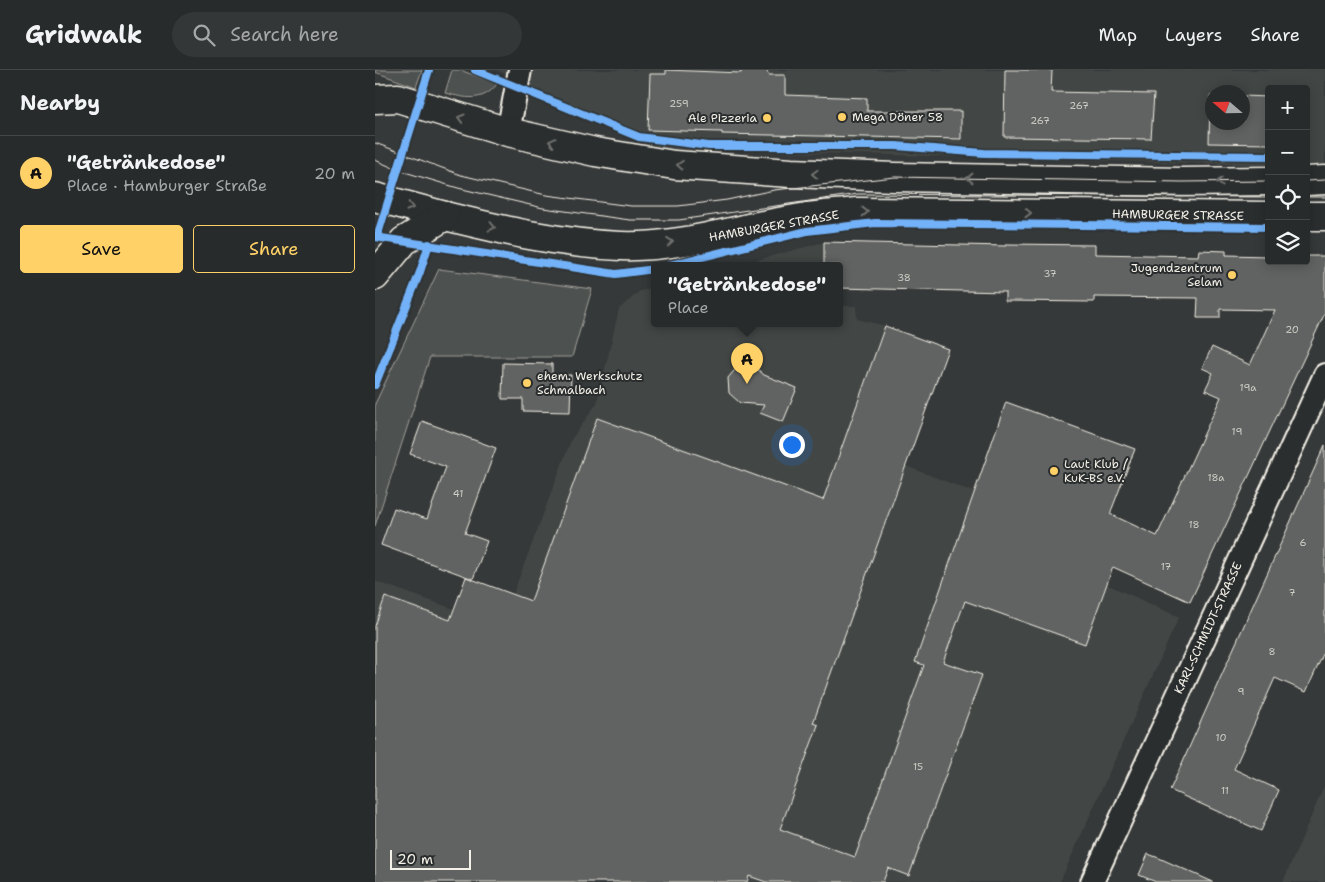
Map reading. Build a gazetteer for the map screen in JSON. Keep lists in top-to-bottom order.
{
  "streets": {
    "main road": ["HAMBURGER STRASSE"],
    "street": ["KARL-SCHMIDT-STRASSE"]
  },
  "places": [
    "Mega Döner 58",
    "Ale Pizzeria",
    "Jugendzentrum Selam",
    "ehem. Werkschutz Schmalbach",
    "Laut Klub / KuK-BS e.V."
  ],
  "house_numbers": [
    "259",
    "267",
    "267",
    "37",
    "38",
    "20",
    "19a",
    "19",
    "18a",
    "41",
    "18",
    "6",
    "17",
    "7",
    "8",
    "9",
    "10",
    "15",
    "11"
  ],
  "scale_bar": "20 m",
  "north": "left",
  "page": {
    "header": "Gridwalk",
    "search": "Search here",
    "nav": ["Map", "Layers", "Share"],
    "heading": "Nearby",
    "map_buttons": ["+", "−"],
    "list": [
      {
        "mark": "A",
        "name": "\"Getränkedose\"",
        "note": "Place · Hamburger Straße",
        "value": "20 m"
      }
    ],
    "buttons": ["Save", "Share"],
    "popup": ["\"Getränkedose\"", "Place"],
    "pins": "A",
    "scale": "20 m"
  }
}
